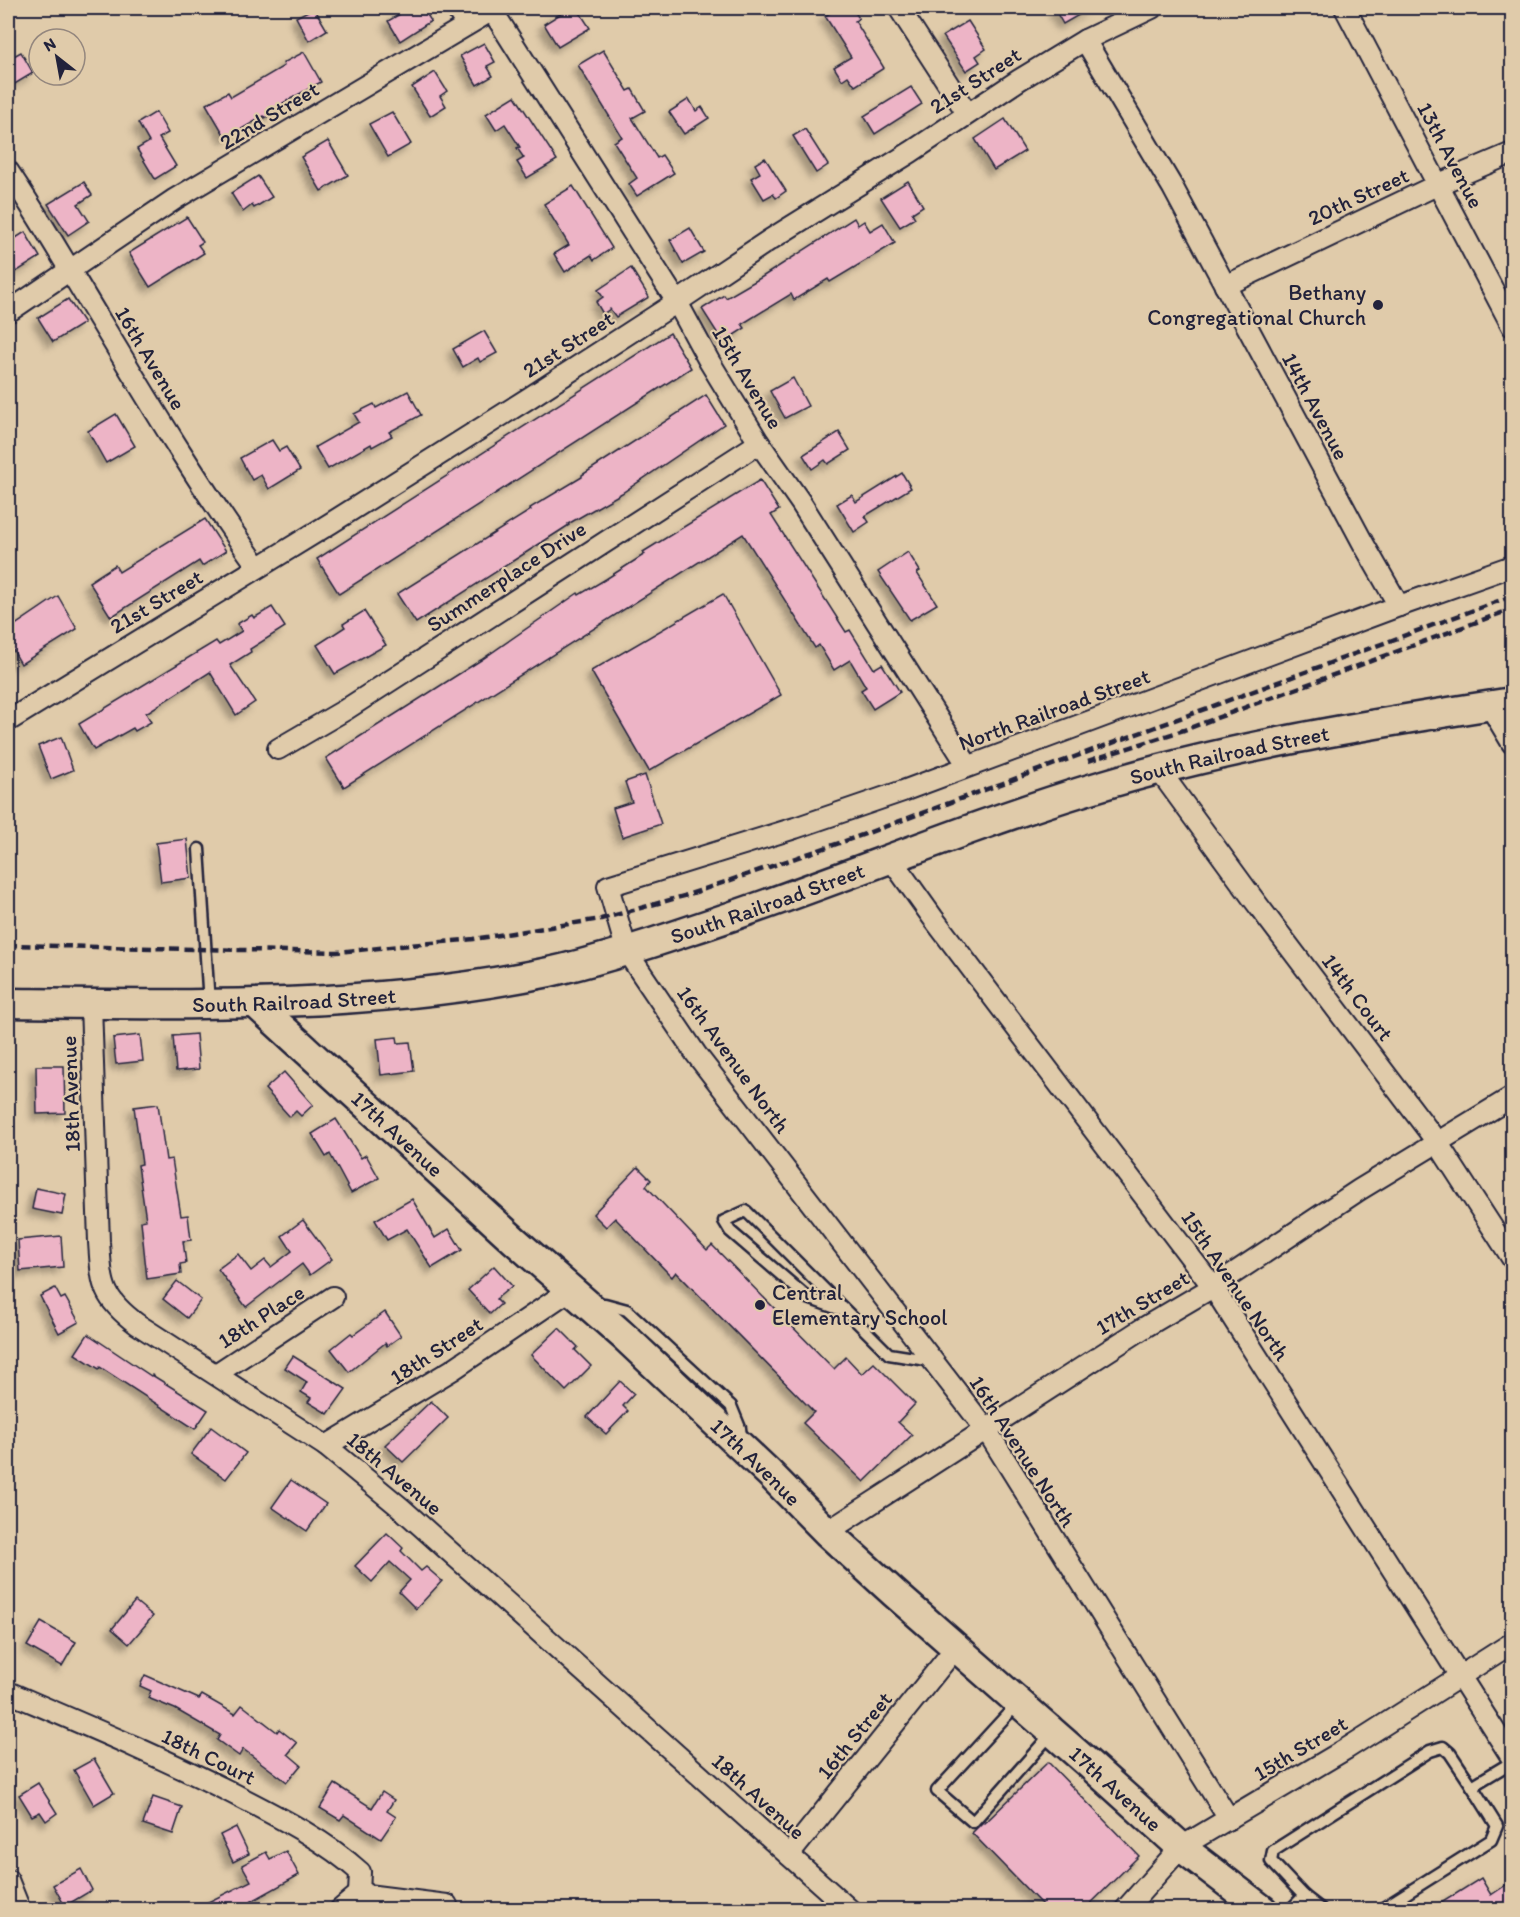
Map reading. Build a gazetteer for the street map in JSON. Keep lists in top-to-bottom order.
{
  "streets": {
    "street": [
      "21st Street",
      "22nd Street",
      "13th Avenue",
      "20th Street",
      "16th Avenue",
      "15th Avenue",
      "14th Avenue",
      "Summerplace Drive",
      "North Railroad Street",
      "South Railroad Street",
      "14th Court",
      "16th Avenue North",
      "18th Avenue",
      "17th Avenue",
      "15th Avenue North",
      "17th Street",
      "18th Place",
      "18th Street",
      "16th Street",
      "15th Street",
      "18th Court"
    ]
  },
  "crossings": [
    ["21st Street", "16th Avenue"],
    ["21st Street", "15th Avenue"],
    ["21st Street", "14th Avenue"],
    ["22nd Street", "16th Avenue"],
    ["22nd Street", "15th Avenue"],
    ["13th Avenue", "20th Street"],
    ["20th Street", "14th Avenue"],
    ["15th Avenue", "Summerplace Drive"],
    ["15th Avenue", "North Railroad Street"],
    ["14th Avenue", "North Railroad Street"],
    ["North Railroad Street", "South Railroad Street"],
    ["North Railroad Street", "16th Avenue North"],
    ["South Railroad Street", "14th Court"],
    ["South Railroad Street", "16th Avenue North"],
    ["South Railroad Street", "18th Avenue"],
    ["South Railroad Street", "17th Avenue"],
    ["South Railroad Street", "15th Avenue North"],
    ["14th Court", "17th Street"],
    ["16th Avenue North", "17th Street"],
    ["16th Avenue North", "15th Street"],
    ["18th Avenue", "18th Place"],
    ["18th Avenue", "18th Street"],
    ["18th Avenue", "16th Street"],
    ["17th Avenue", "17th Street"],
    ["17th Avenue", "18th Street"],
    ["17th Avenue", "16th Street"],
    ["17th Avenue", "15th Street"],
    ["15th Avenue North", "17th Street"],
    ["15th Avenue North", "15th Street"]
  ],
  "places": ["Bethany Congregational Church", "Central Elementary School"],
  "north": "top left"
}
